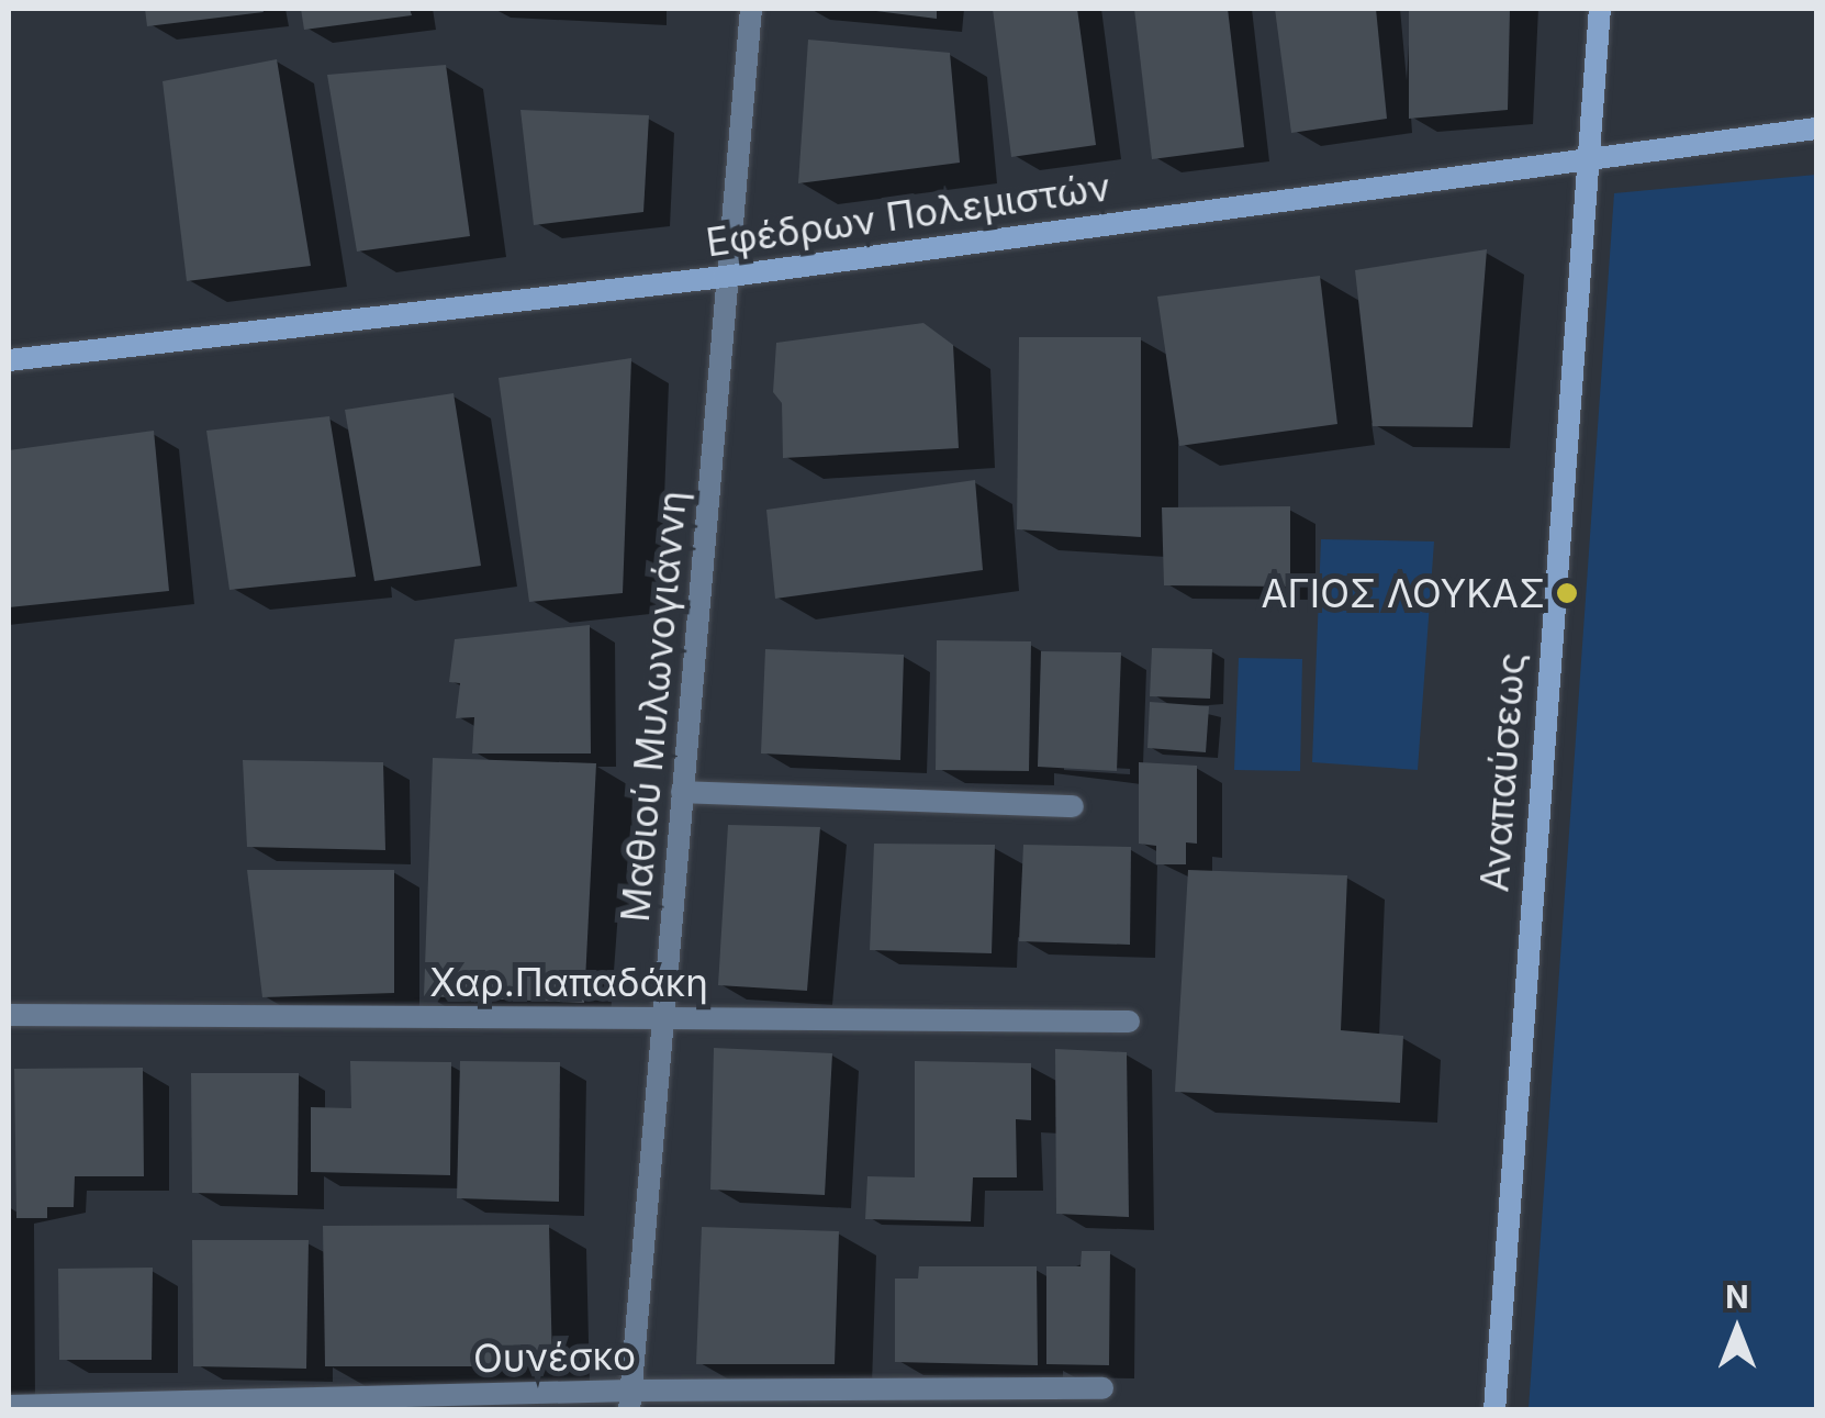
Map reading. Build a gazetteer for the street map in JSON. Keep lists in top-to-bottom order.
{
  "streets": {
    "street": [
      "Εφέδρων Πολεμιστών",
      "Μαθιού Μυλωνογιάννη",
      "Αναπαύσεως",
      "Χαρ.Παπαδάκη",
      "Ουνέσκο"
    ]
  },
  "crossings": [
    ["Εφέδρων Πολεμιστών", "Μαθιού Μυλωνογιάννη"],
    ["Εφέδρων Πολεμιστών", "Αναπαύσεως"],
    ["Μαθιού Μυλωνογιάννη", "Χαρ.Παπαδάκη"],
    ["Μαθιού Μυλωνογιάννη", "Ουνέσκο"]
  ],
  "places": ["ΑΓΙΟΣ ΛΟΥΚΑΣ"],
  "north": "top"
}
